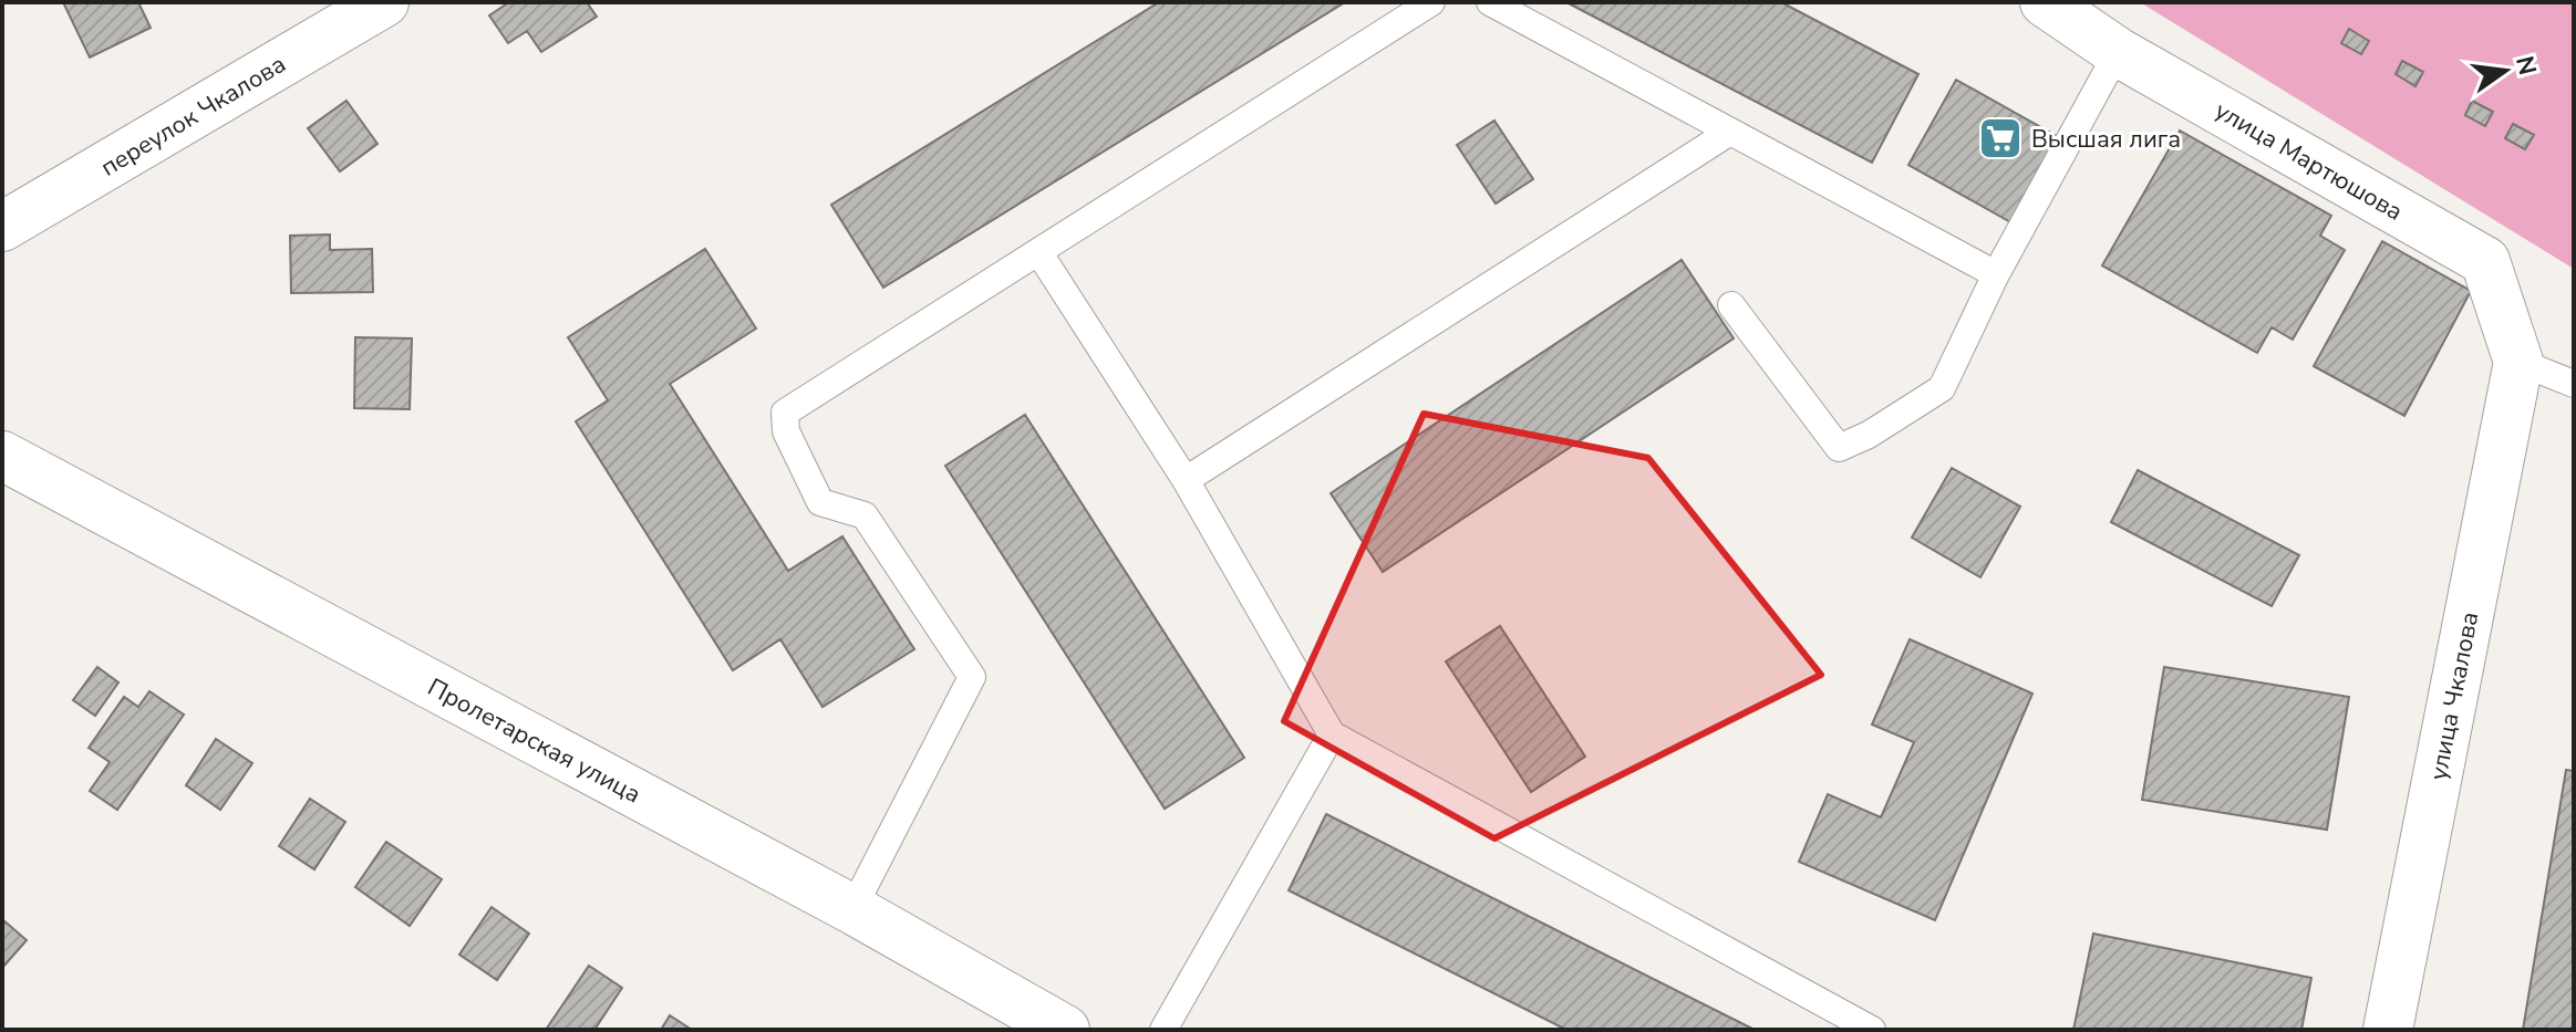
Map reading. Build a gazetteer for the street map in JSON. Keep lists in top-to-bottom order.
{
  "streets": {
    "street": [
      "переулок Чкалова",
      "улица Мартюшова",
      "улица Чкалова",
      "Пролетарская улица"
    ]
  },
  "crossings": [
    ["улица Мартюшова", "улица Чкалова"]
  ],
  "places": {
    "supermarket": ["Высшая лига"]
  },
  "north": "right"
}
